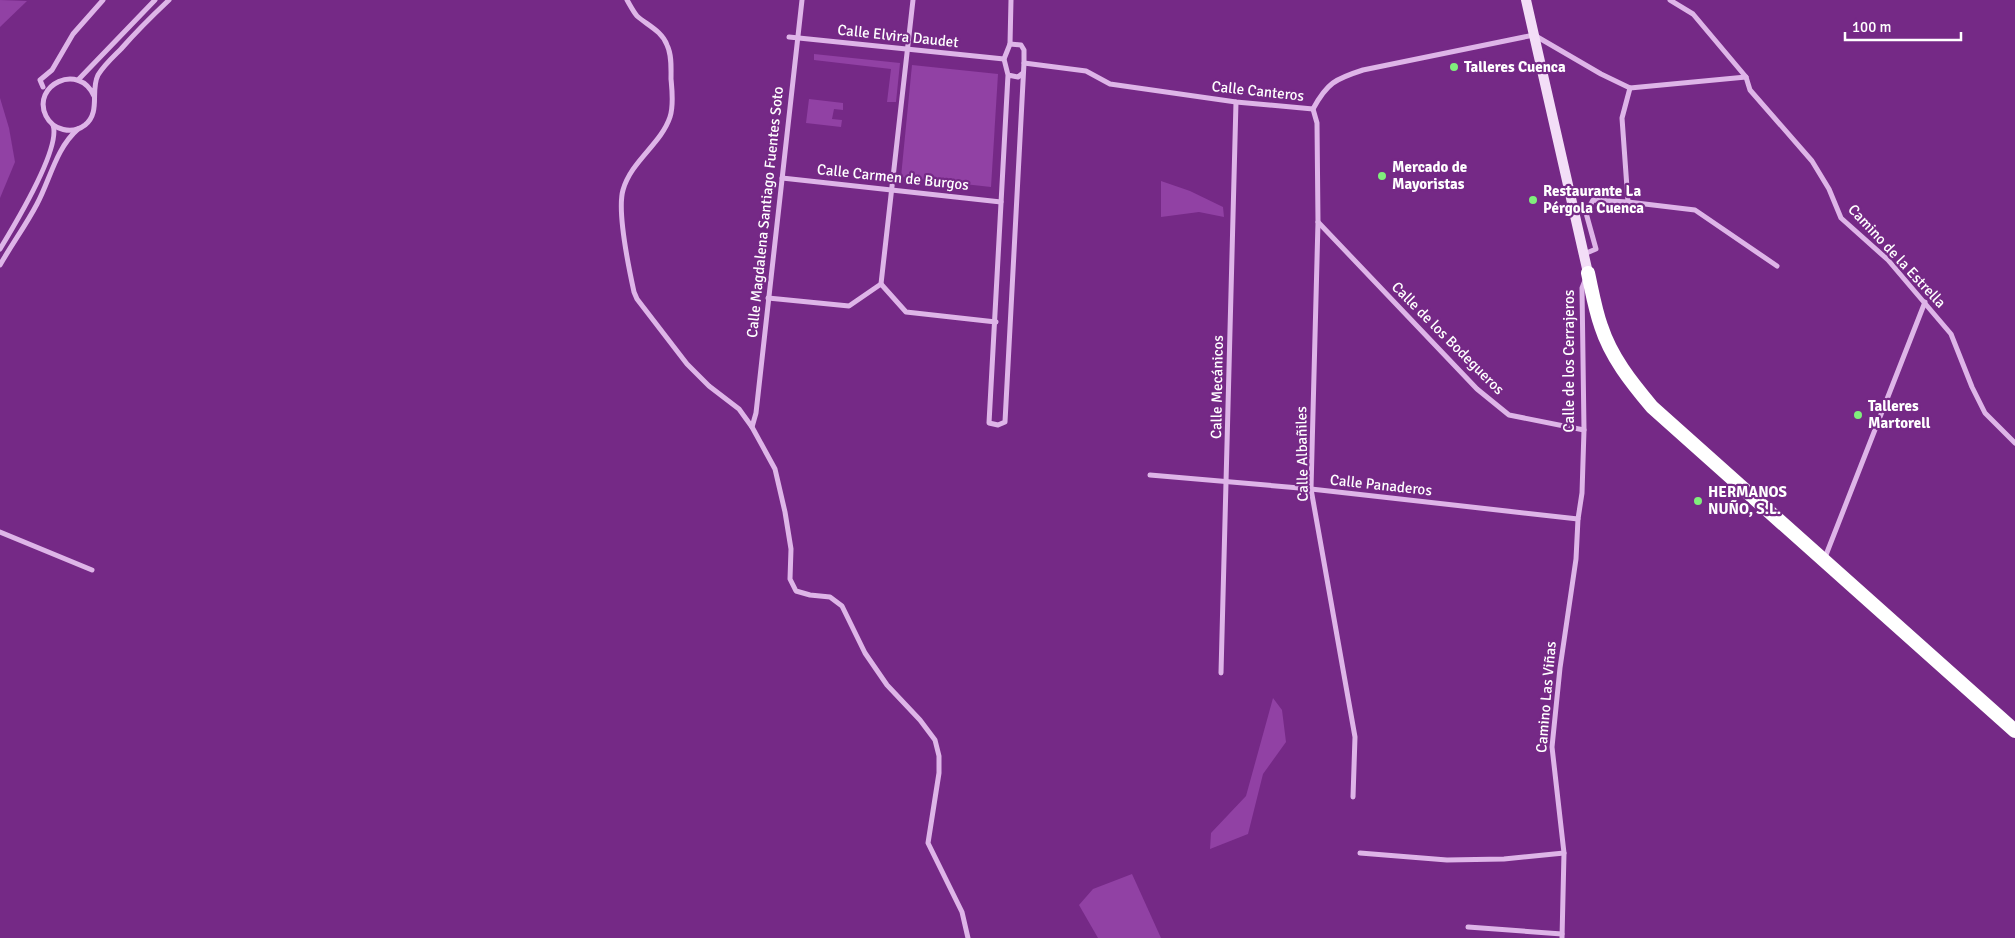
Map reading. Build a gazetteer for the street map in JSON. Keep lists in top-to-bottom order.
{
  "streets": {
    "main road": ["Calle de los Cerrajeros"],
    "street": [
      "Calle Elvira Daudet",
      "Calle Canteros",
      "Calle Carmen de Burgos",
      "Calle Magdalena Santiago Fuentes Soto",
      "Camino de la Estrella",
      "Calle de los Bodegueros",
      "Calle Mecánicos",
      "Calle Albañiles",
      "Calle Panaderos",
      "Camino Las Viñas"
    ]
  },
  "crossings": [
    ["Calle Elvira Daudet", "Calle Magdalena Santiago Fuentes Soto"],
    ["Calle Canteros", "Calle de los Cerrajeros"],
    ["Calle Canteros", "Calle Mecánicos"],
    ["Calle Canteros", "Calle Albañiles"],
    ["Calle Carmen de Burgos", "Calle Magdalena Santiago Fuentes Soto"],
    ["Calle de los Bodegueros", "Calle de los Cerrajeros"],
    ["Calle de los Bodegueros", "Calle Albañiles"],
    ["Calle de los Cerrajeros", "Calle Panaderos"],
    ["Calle de los Cerrajeros", "Camino Las Viñas"],
    ["Calle Mecánicos", "Calle Panaderos"],
    ["Calle Albañiles", "Calle Panaderos"],
    ["Calle Panaderos", "Camino Las Viñas"]
  ],
  "places": [
    "Talleres Cuenca",
    "Mercado de Mayoristas",
    "Restaurante La Pérgola Cuenca",
    "Talleres Martorell",
    "HERMANOS NUÑO, S.L."
  ],
  "scale_bar": "100 m"
}
